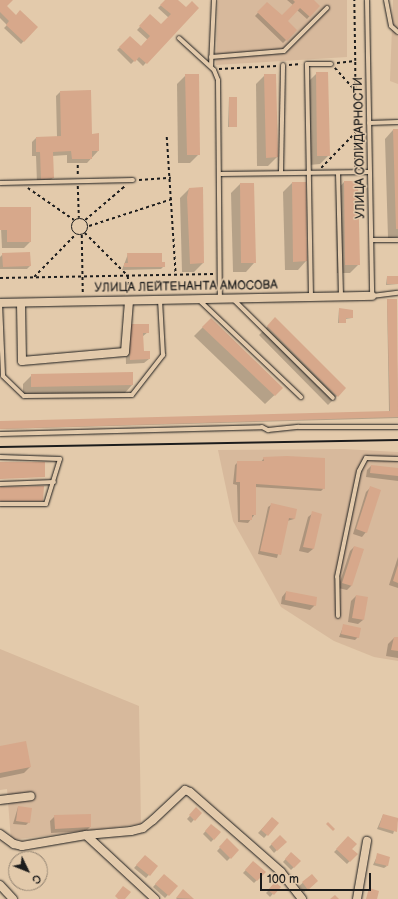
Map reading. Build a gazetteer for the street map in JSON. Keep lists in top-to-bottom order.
{
  "streets": {
    "street": ["УЛИЦА ЛЕЙТЕНАНТА АМОСОВА"],
    "lane": ["УЛИЦА СОЛИДАРНОСТИ"]
  },
  "crossings": [
    ["УЛИЦА СОЛИДАРНОСТИ", "УЛИЦА ЛЕЙТЕНАНТА АМОСОВА"]
  ],
  "scale_bar": "100 m",
  "north": "bottom right"
}
